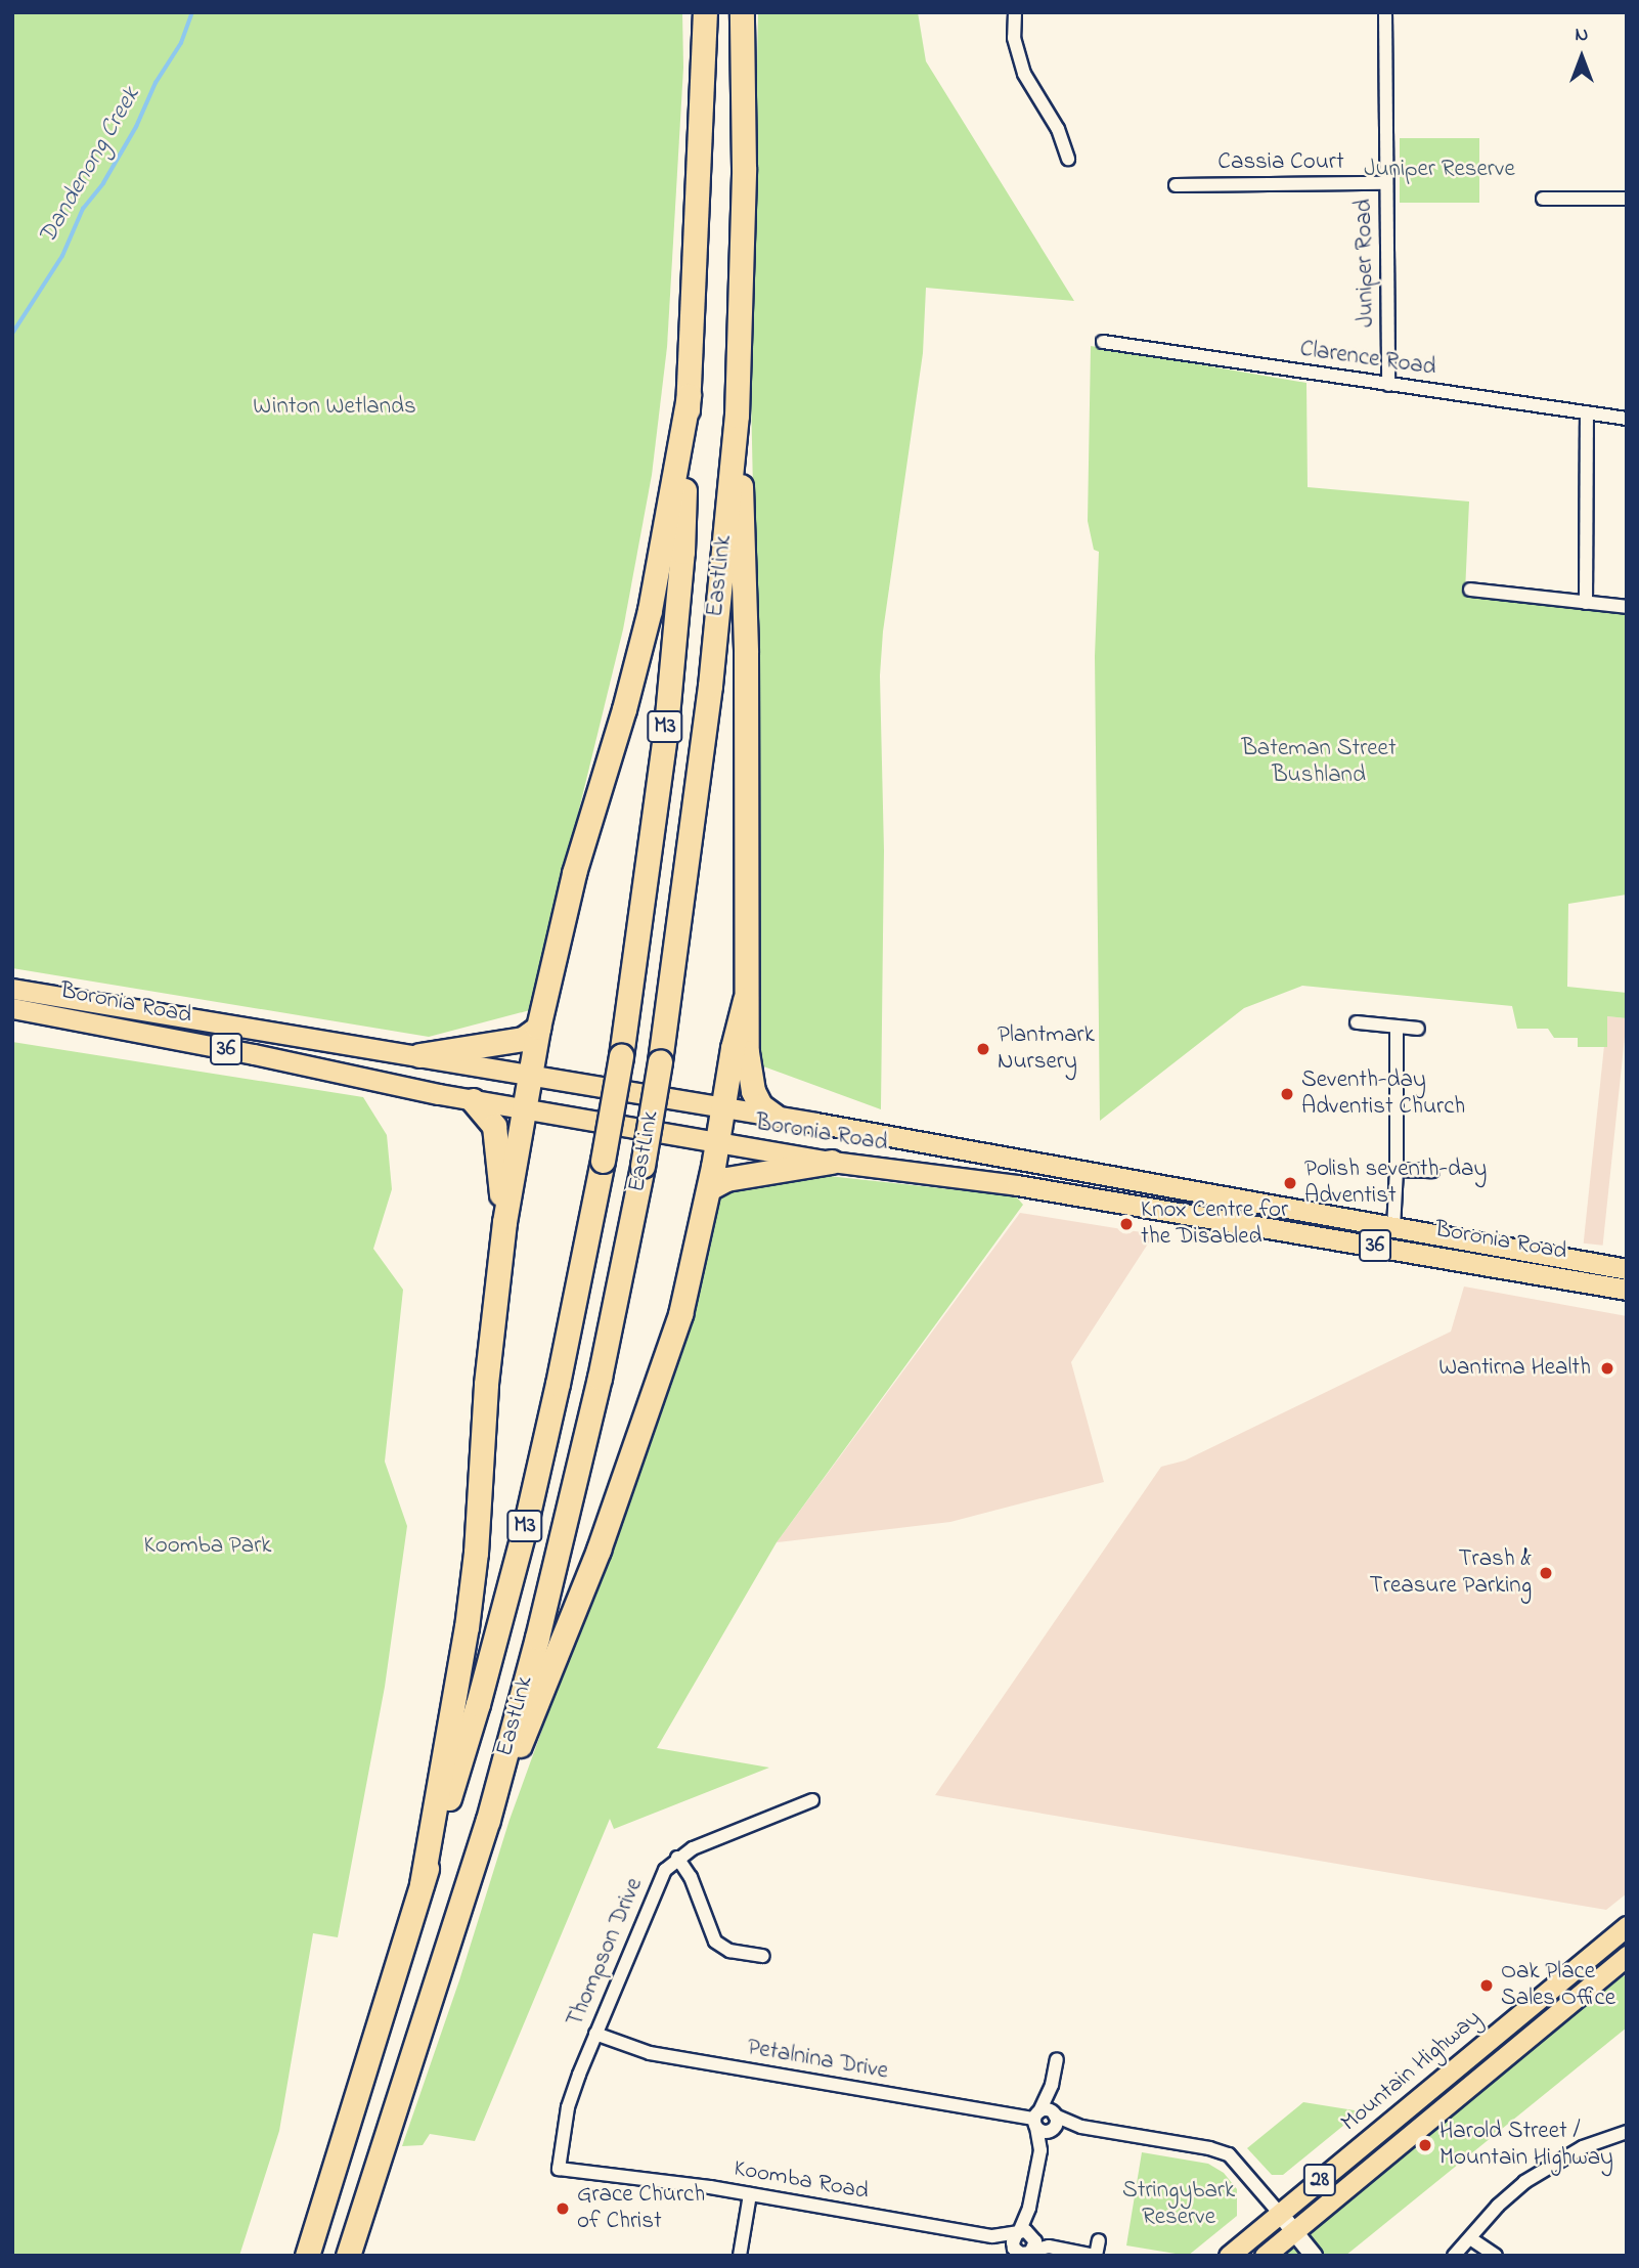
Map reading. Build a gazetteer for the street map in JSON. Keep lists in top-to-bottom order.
{
  "streets": {
    "highway": ["EastLink", "M3"],
    "main road": [
      "Boronia Road",
      "36",
      "Mountain Highway",
      "28"
    ],
    "street": [
      "Cassia Court",
      "Juniper Road",
      "Clarence Road",
      "Thompson Drive",
      "Petalnina Drive",
      "Koomba Road"
    ]
  },
  "crossings": [
    ["Cassia Court", "Juniper Road"],
    ["Juniper Road", "Clarence Road"],
    ["Thompson Drive", "Petalnina Drive"],
    ["Thompson Drive", "Koomba Road"]
  ],
  "water": ["Dandenong Creek"],
  "parks": [
    "Juniper Reserve",
    "Winton Wetlands",
    "Bateman Street Bushland",
    "Koomba Park",
    "Stringybark Reserve"
  ],
  "places": [
    "Plantmark Nursery",
    "Seventh-day Adventist Church",
    "Polish seventh-day Adventist",
    "Knox Centre for the Disabled",
    "Wantirna Health",
    "Trash & Treasure Parking",
    "Oak Place Sales Office",
    "Harold Street / Mountain Highway",
    "Grace Church of Christ"
  ],
  "north": "top"
}
